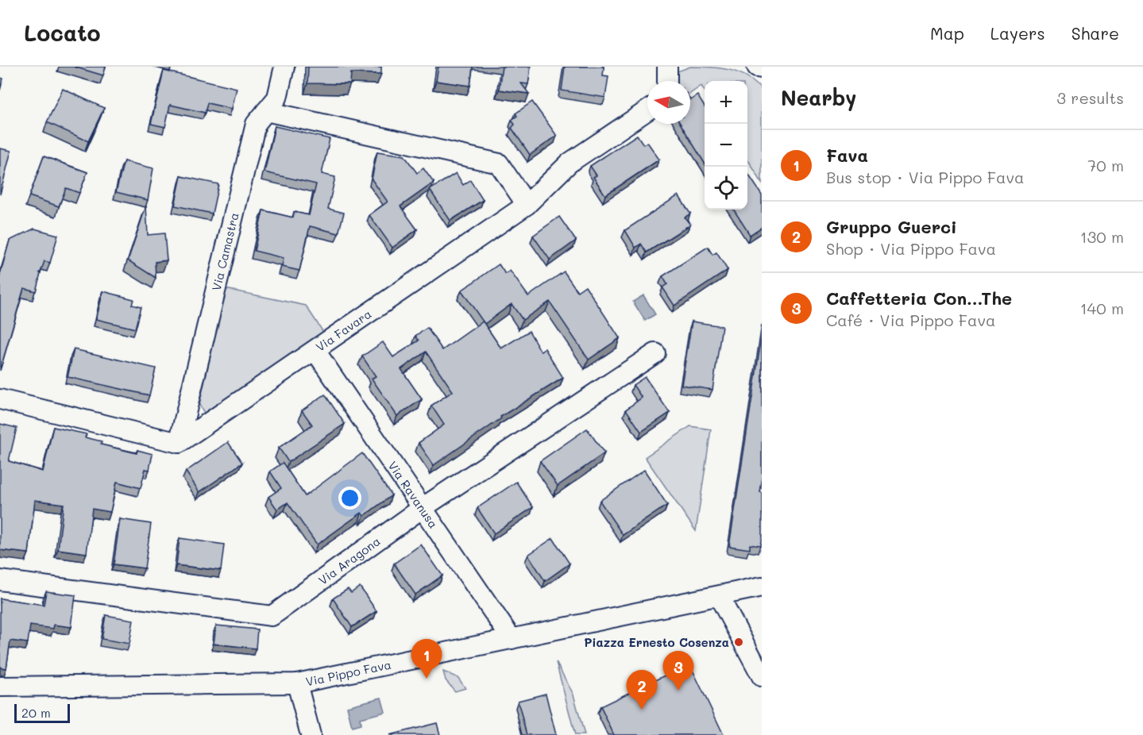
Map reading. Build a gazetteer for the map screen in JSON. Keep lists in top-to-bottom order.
{
  "streets": {
    "street": [
      "Via Camastra",
      "Via Favara",
      "Via Ravanusa",
      "Via Aragona",
      "Via Pippo Fava"
    ]
  },
  "crossings": [
    ["Via Camastra", "Via Favara"],
    ["Via Favara", "Via Ravanusa"],
    ["Via Ravanusa", "Via Aragona"],
    ["Via Ravanusa", "Via Pippo Fava"]
  ],
  "places": ["Piazza Ernesto Cosenza"],
  "scale_bar": "20 m",
  "north": "left",
  "page": {
    "header": "Locato",
    "nav": ["Map", "Layers", "Share"],
    "heading": ["Nearby", "3 results"],
    "map_buttons": ["+", "−"],
    "list": [
      {
        "mark": "1",
        "name": "Fava",
        "note": "Bus stop · Via Pippo Fava",
        "value": "70 m"
      },
      {
        "mark": "2",
        "name": "Gruppo Guerci",
        "note": "Shop · Via Pippo Fava",
        "value": "130 m"
      },
      {
        "mark": "3",
        "name": "Caffetteria Con...The",
        "note": "Café · Via Pippo Fava",
        "value": "140 m"
      }
    ],
    "pins": ["1", "3", "2"],
    "scale": "20 m"
  }
}
